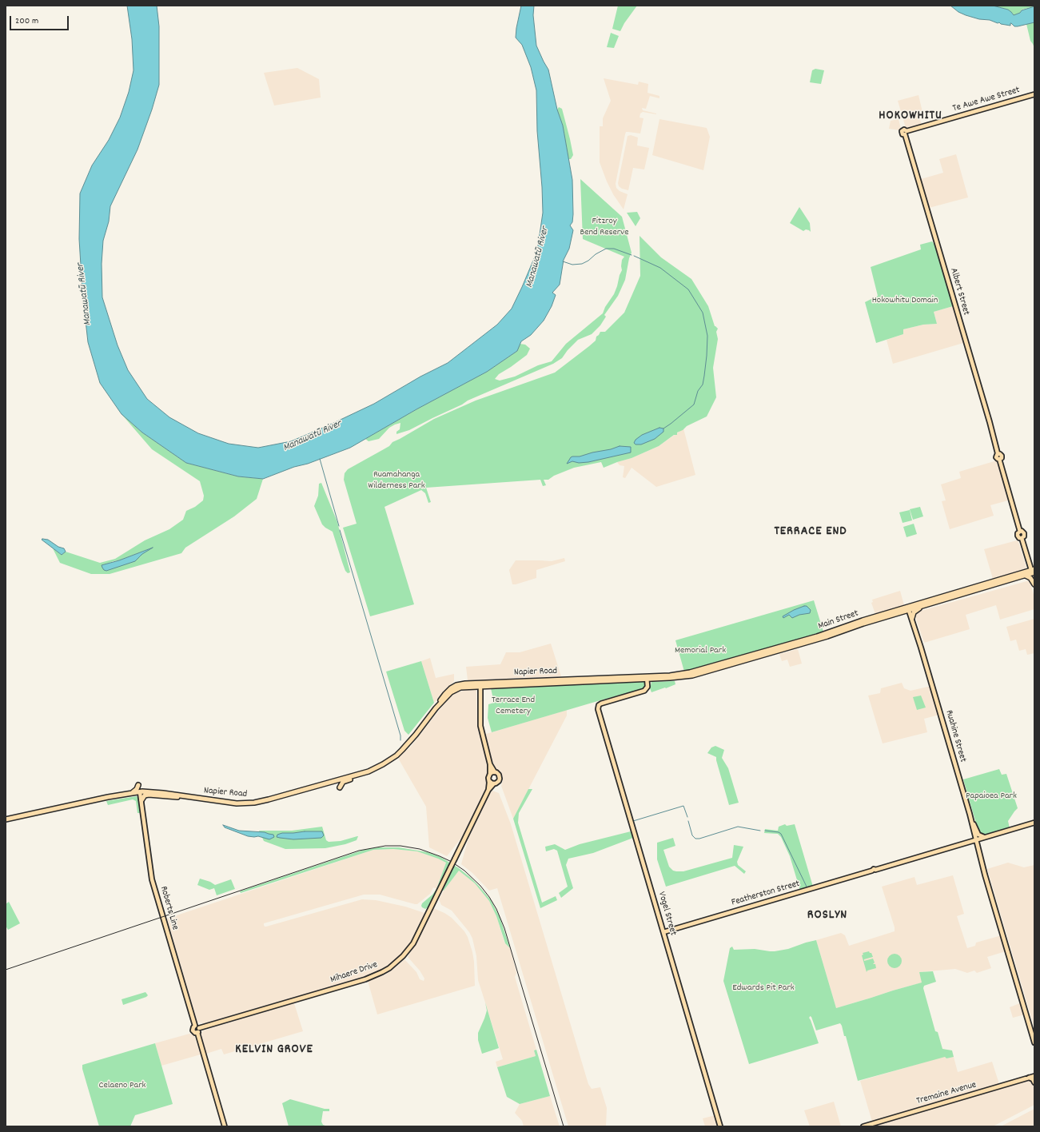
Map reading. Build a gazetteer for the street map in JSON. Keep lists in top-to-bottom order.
{
  "streets": {
    "highway": ["Main Street", "Napier Road"],
    "main road": [
      "Te Awe Awe Street",
      "Albert Street",
      "Ruahine Street",
      "Featherston Street",
      "Roberts Line",
      "Vogel Street",
      "Mihaere Drive",
      "Tremaine Avenue"
    ]
  },
  "crossings": [
    ["Te Awe Awe Street", "Albert Street"],
    ["Albert Street", "Main Street"],
    ["Main Street", "Napier Road"],
    ["Main Street", "Ruahine Street"],
    ["Main Street", "Vogel Street"],
    ["Napier Road", "Roberts Line"],
    ["Napier Road", "Vogel Street"],
    ["Ruahine Street", "Featherston Street"],
    ["Featherston Street", "Vogel Street"],
    ["Roberts Line", "Mihaere Drive"]
  ],
  "districts": [
    "HOKOWHITU",
    "TERRACE END",
    "ROSLYN",
    "KELVIN GROVE"
  ],
  "water": ["Manawatū River"],
  "parks": [
    "Fitzroy Bend Reserve",
    "Hokowhitu Domain",
    "Ruamahanga Wilderness Park",
    "Memorial Park",
    "Terrace End Cemetery",
    "Papaioea Park",
    "Edwards Pit Park",
    "Celaeno Park"
  ],
  "scale_bar": "200 m"
}
